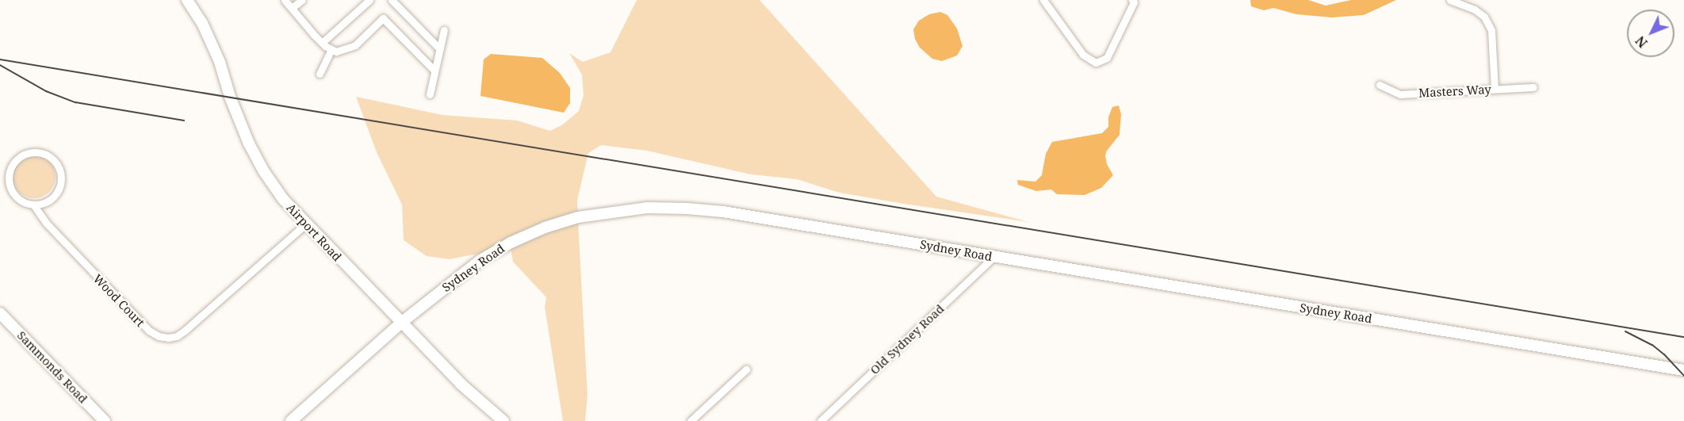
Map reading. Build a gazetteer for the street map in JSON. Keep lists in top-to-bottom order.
{
  "streets": {
    "street": [
      "Masters Way",
      "Airport Road",
      "Sydney Road",
      "Wood Court",
      "Old Sydney Road",
      "Sammonds Road"
    ]
  },
  "crossings": [
    ["Airport Road", "Sydney Road"],
    ["Airport Road", "Wood Court"],
    ["Sydney Road", "Old Sydney Road"]
  ],
  "north": "bottom left"
}
